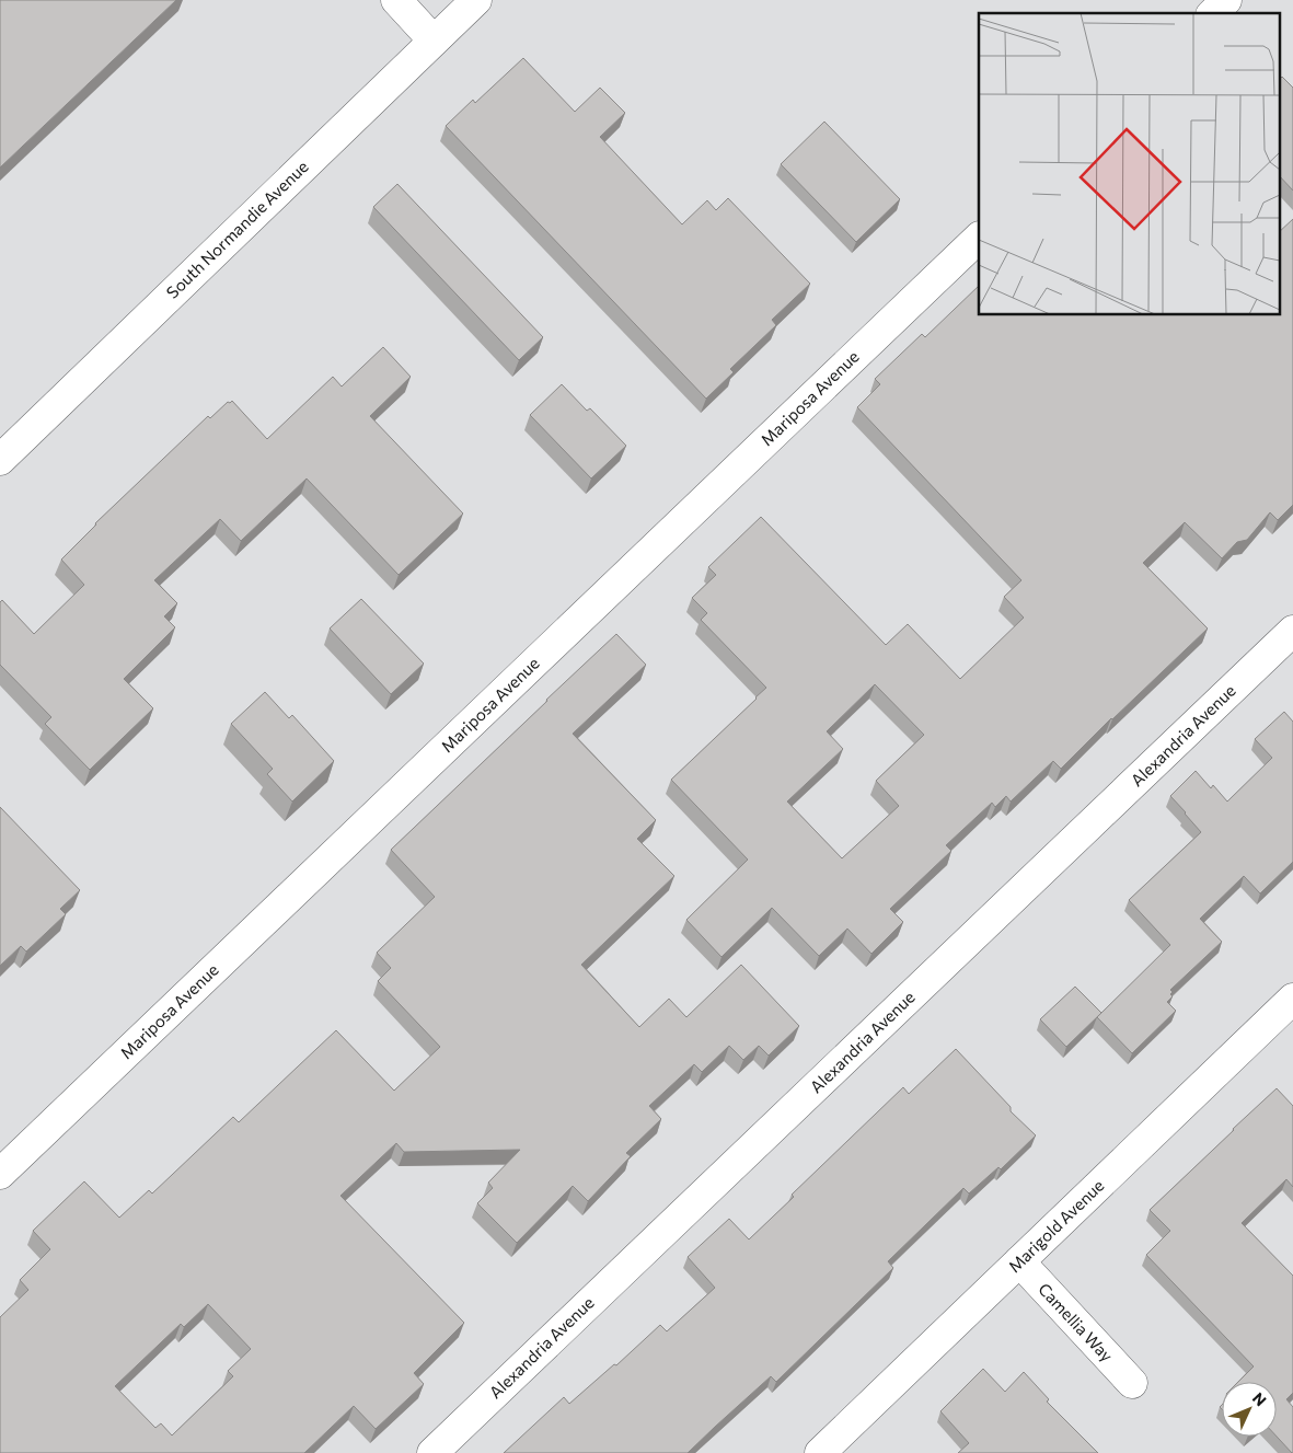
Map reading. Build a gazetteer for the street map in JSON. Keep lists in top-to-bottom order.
{
  "streets": {
    "street": [
      "South Normandie Avenue",
      "Mariposa Avenue",
      "Alexandria Avenue",
      "Marigold Avenue",
      "Camellia Way"
    ]
  },
  "crossings": [
    ["Marigold Avenue", "Camellia Way"]
  ],
  "north": "top right"
}
